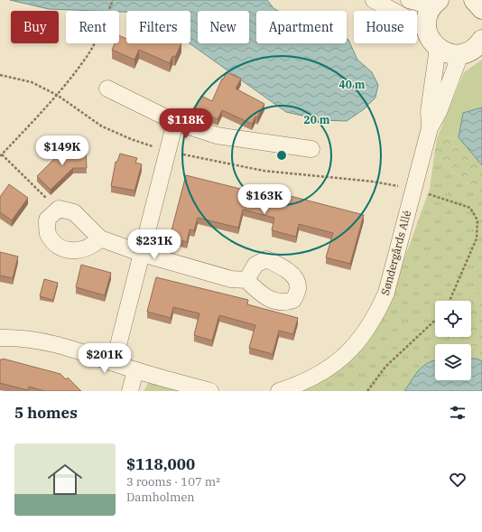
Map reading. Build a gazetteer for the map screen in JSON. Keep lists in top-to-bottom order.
{
  "streets": {
    "street": ["Søndergårds Allé"]
  },
  "page": {
    "chip": [
      "Buy",
      "Rent",
      "Filters",
      "New",
      "Apartment",
      "House"
    ],
    "price": [
      "$118K",
      "$149K",
      "$163K",
      "$231K",
      "$201K"
    ],
    "heading": "5 homes",
    "list": [
      {
        "name": "$118,000",
        "note": "3 rooms · 107 m² · Damholmen"
      }
    ]
  },
  "rings": ["40 m", "20 m"]
}
